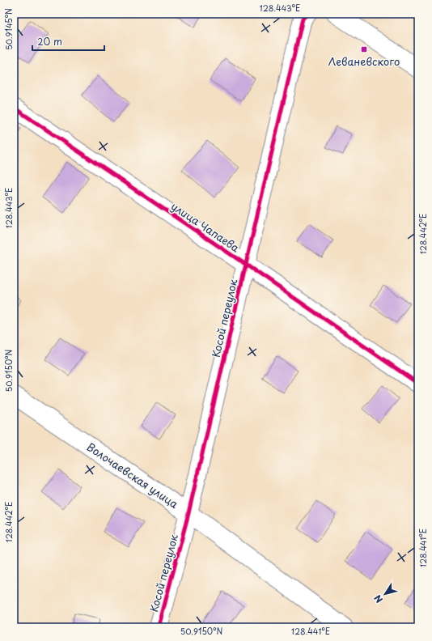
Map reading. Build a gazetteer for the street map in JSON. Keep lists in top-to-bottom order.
{
  "streets": {
    "street": ["улица Чапаева", "Косой переулок", "Волочаевская улица"]
  },
  "crossings": [
    ["улица Чапаева", "Косой переулок"],
    ["Косой переулок", "Волочаевская улица"]
  ],
  "places": {
    "transit": ["Леваневского"]
  },
  "scale_bar": "20 m",
  "north": "bottom left",
  "coordinates": [
    "128.443°E",
    "50.9145°N",
    "128.442°E",
    "50.9150°N",
    "128.441°E"
  ]
}
